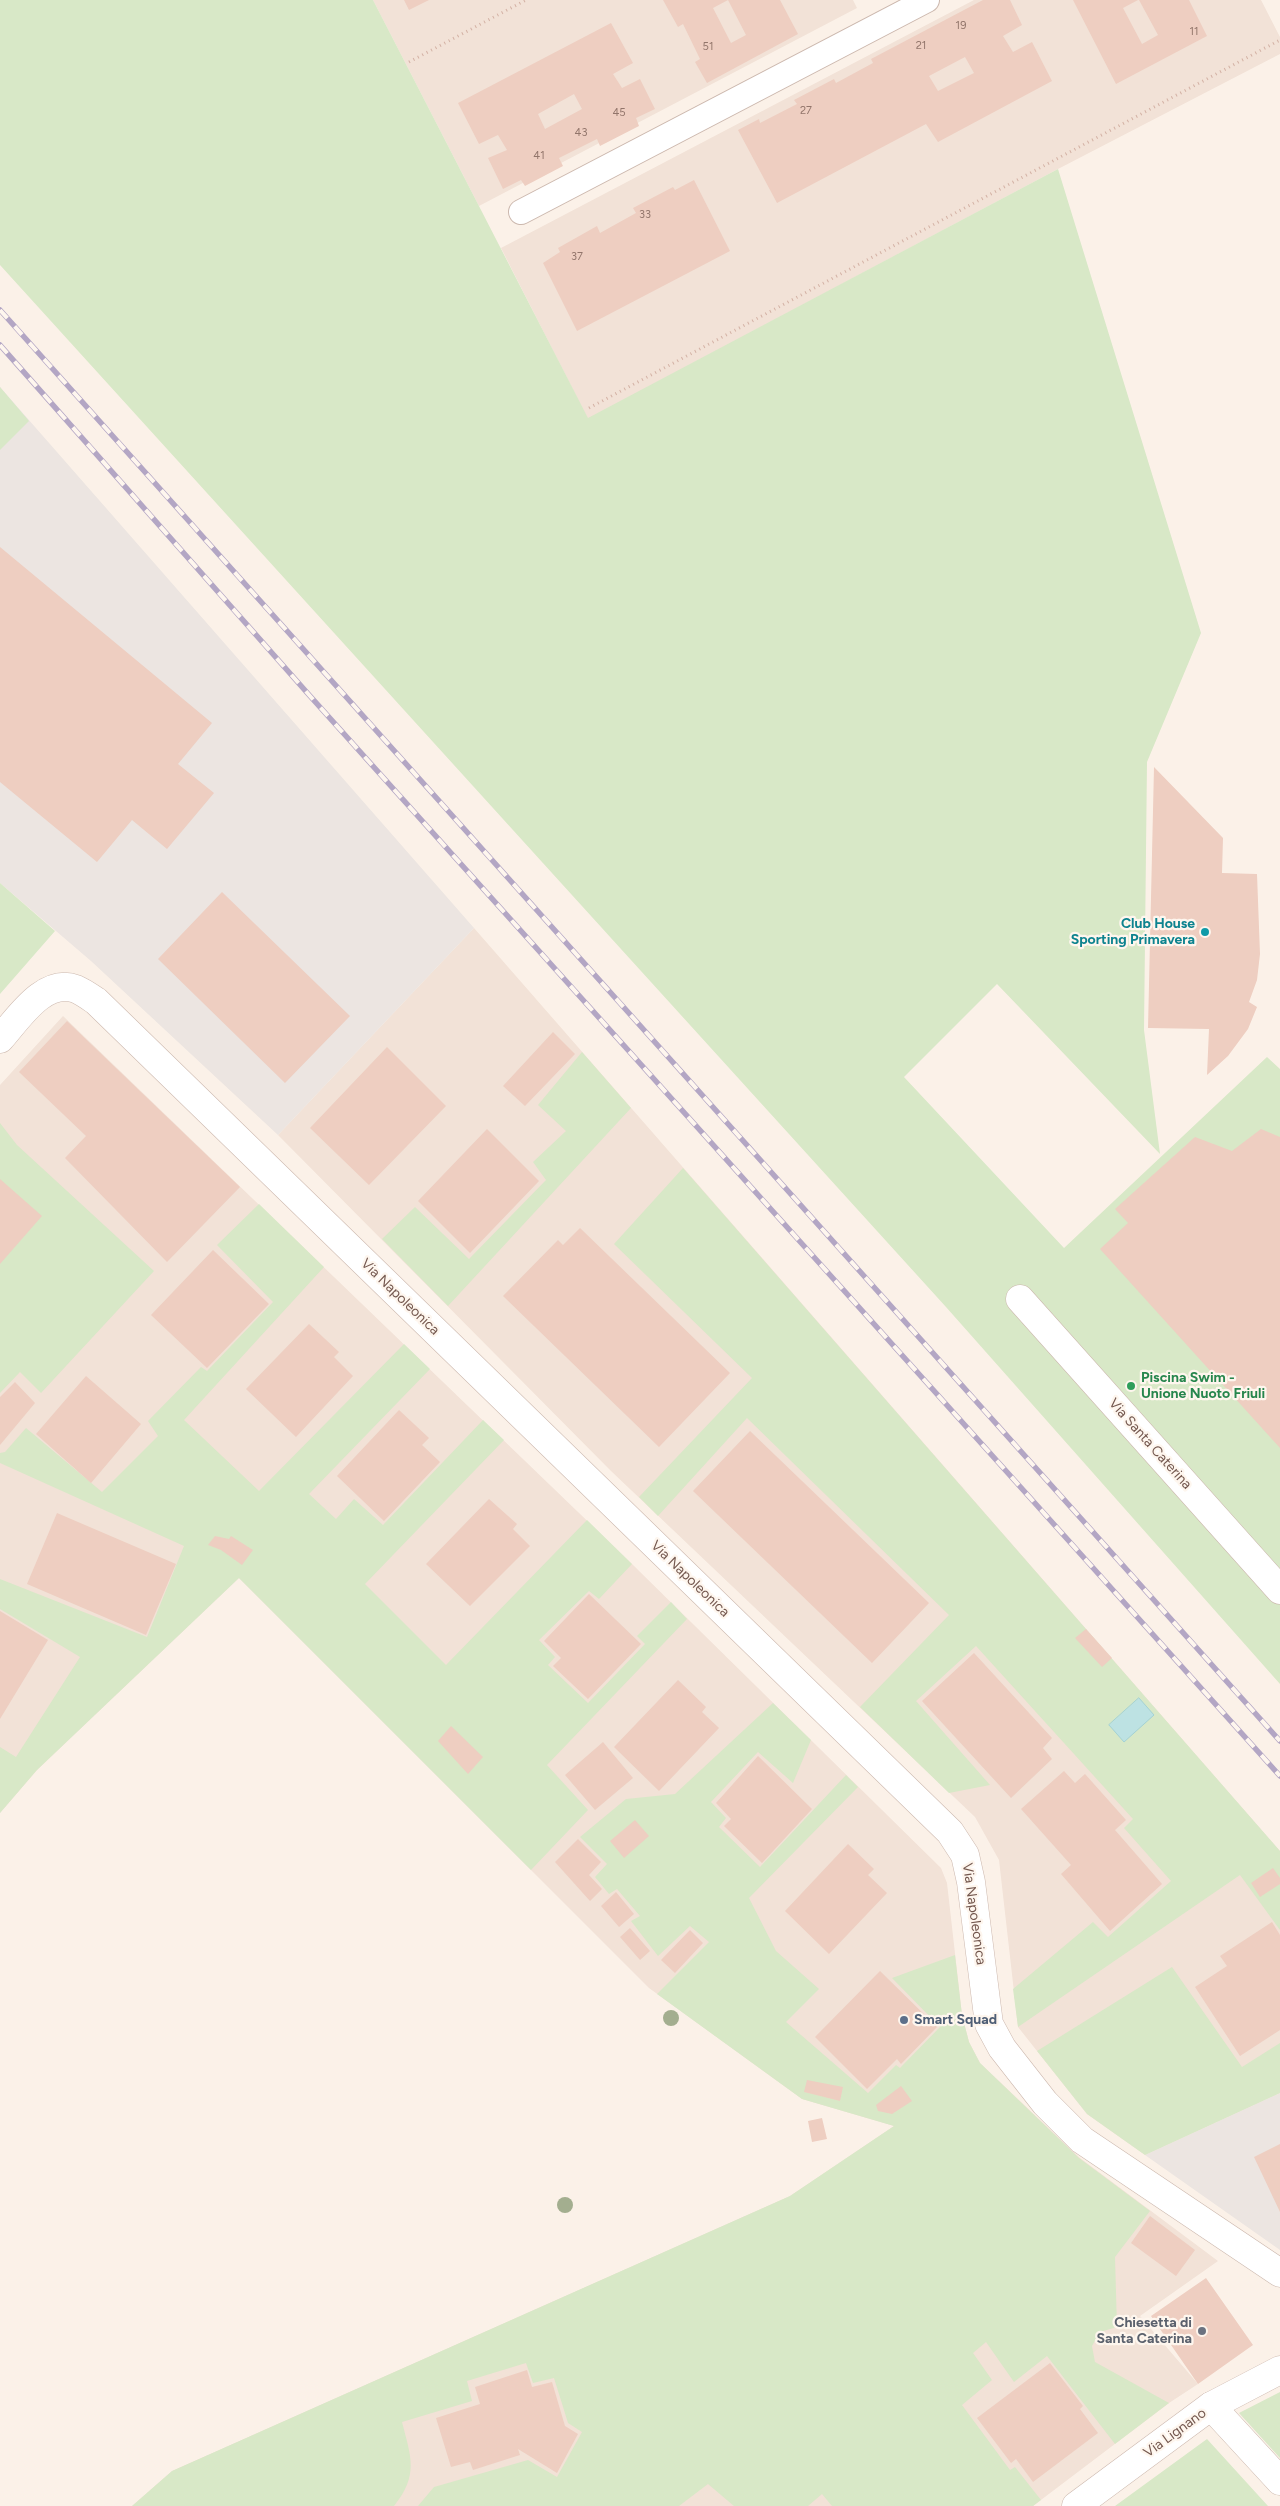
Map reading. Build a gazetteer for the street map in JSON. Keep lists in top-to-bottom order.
{
  "streets": {
    "street": ["Via Napoleonica", "Via Santa Caterina", "Via Lignano"]
  },
  "places": [
    "Club House Sporting Primavera",
    "Piscina Swim - Unione Nuoto Friuli",
    "Smart Squad",
    "Chiesetta di Santa Caterina"
  ],
  "house_numbers": [
    "19",
    "11",
    "21",
    "51",
    "27",
    "45",
    "43",
    "41",
    "33",
    "37"
  ]
}
